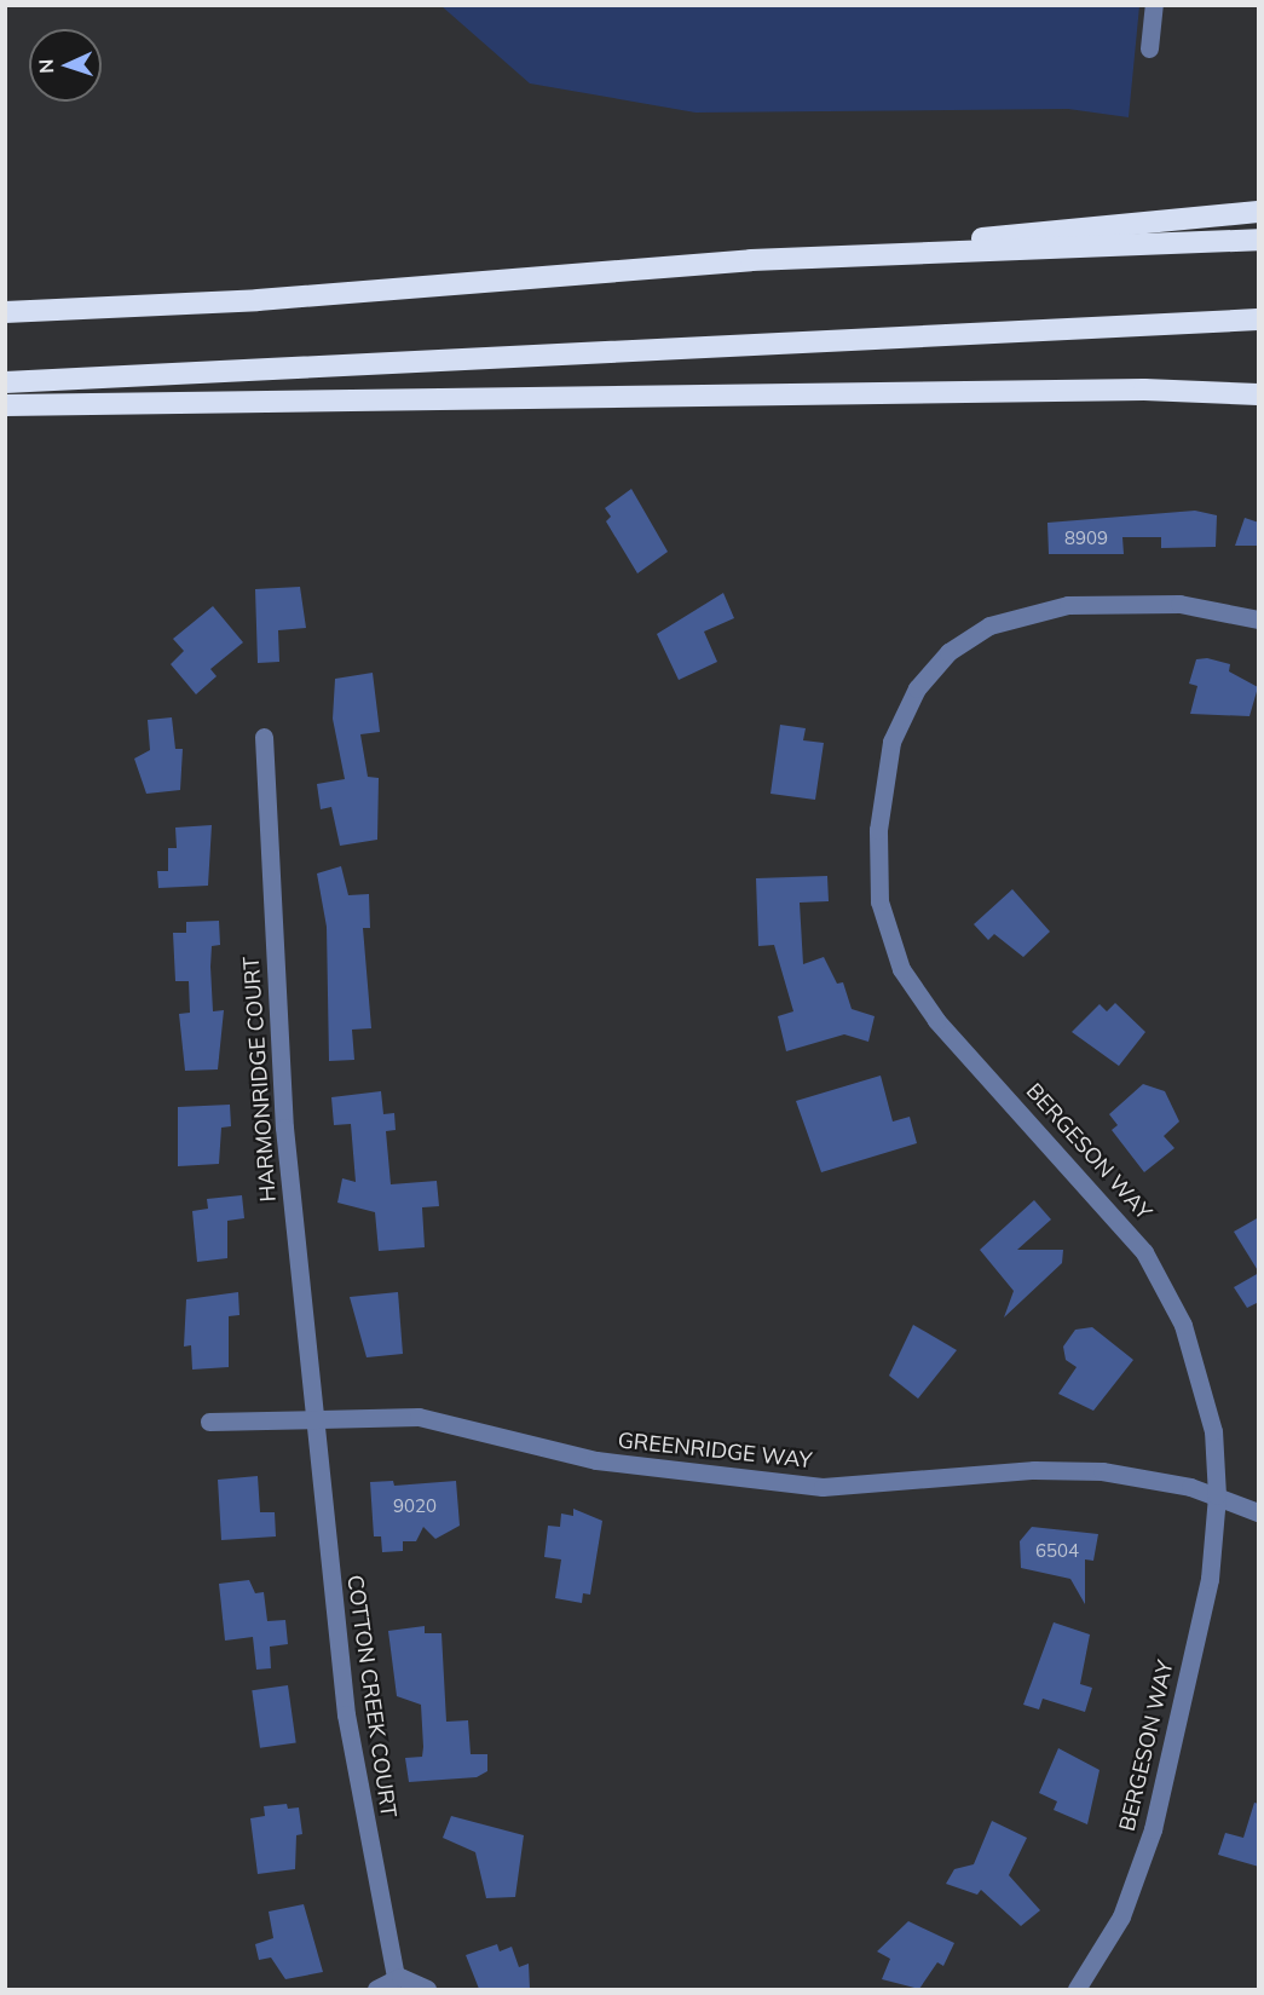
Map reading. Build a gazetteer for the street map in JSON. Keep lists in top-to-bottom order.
{
  "streets": {
    "street": [
      "HARMONRIDGE COURT",
      "BERGESON WAY",
      "GREENRIDGE WAY",
      "COTTON CREEK COURT"
    ]
  },
  "crossings": [
    ["HARMONRIDGE COURT", "GREENRIDGE WAY"],
    ["HARMONRIDGE COURT", "COTTON CREEK COURT"],
    ["BERGESON WAY", "GREENRIDGE WAY"],
    ["GREENRIDGE WAY", "COTTON CREEK COURT"]
  ],
  "house_numbers": ["8909", "9020", "6504"],
  "north": "left"
}
